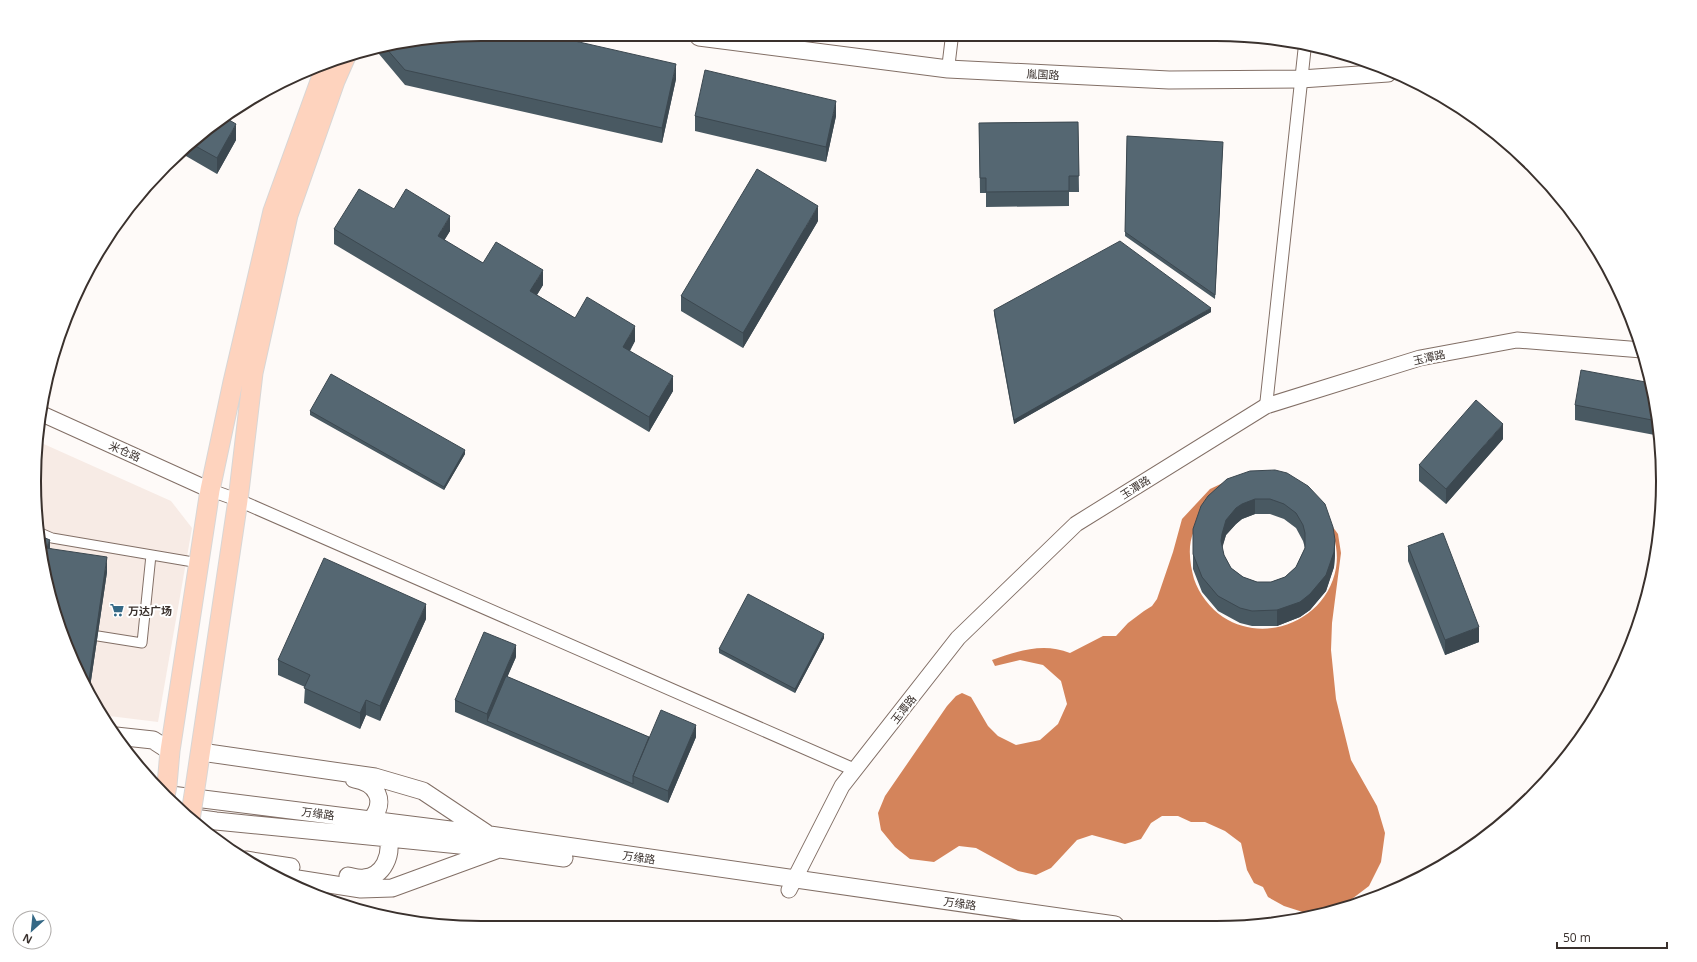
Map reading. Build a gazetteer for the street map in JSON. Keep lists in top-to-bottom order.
{
  "streets": {
    "main road": ["胤国路", "万缘路"],
    "street": ["玉潭路", "米仓路"]
  },
  "crossings": [
    ["玉潭路", "万缘路"]
  ],
  "places": {
    "supermarket": ["万达广场"]
  },
  "scale_bar": "50 m",
  "north": "bottom left"
}
